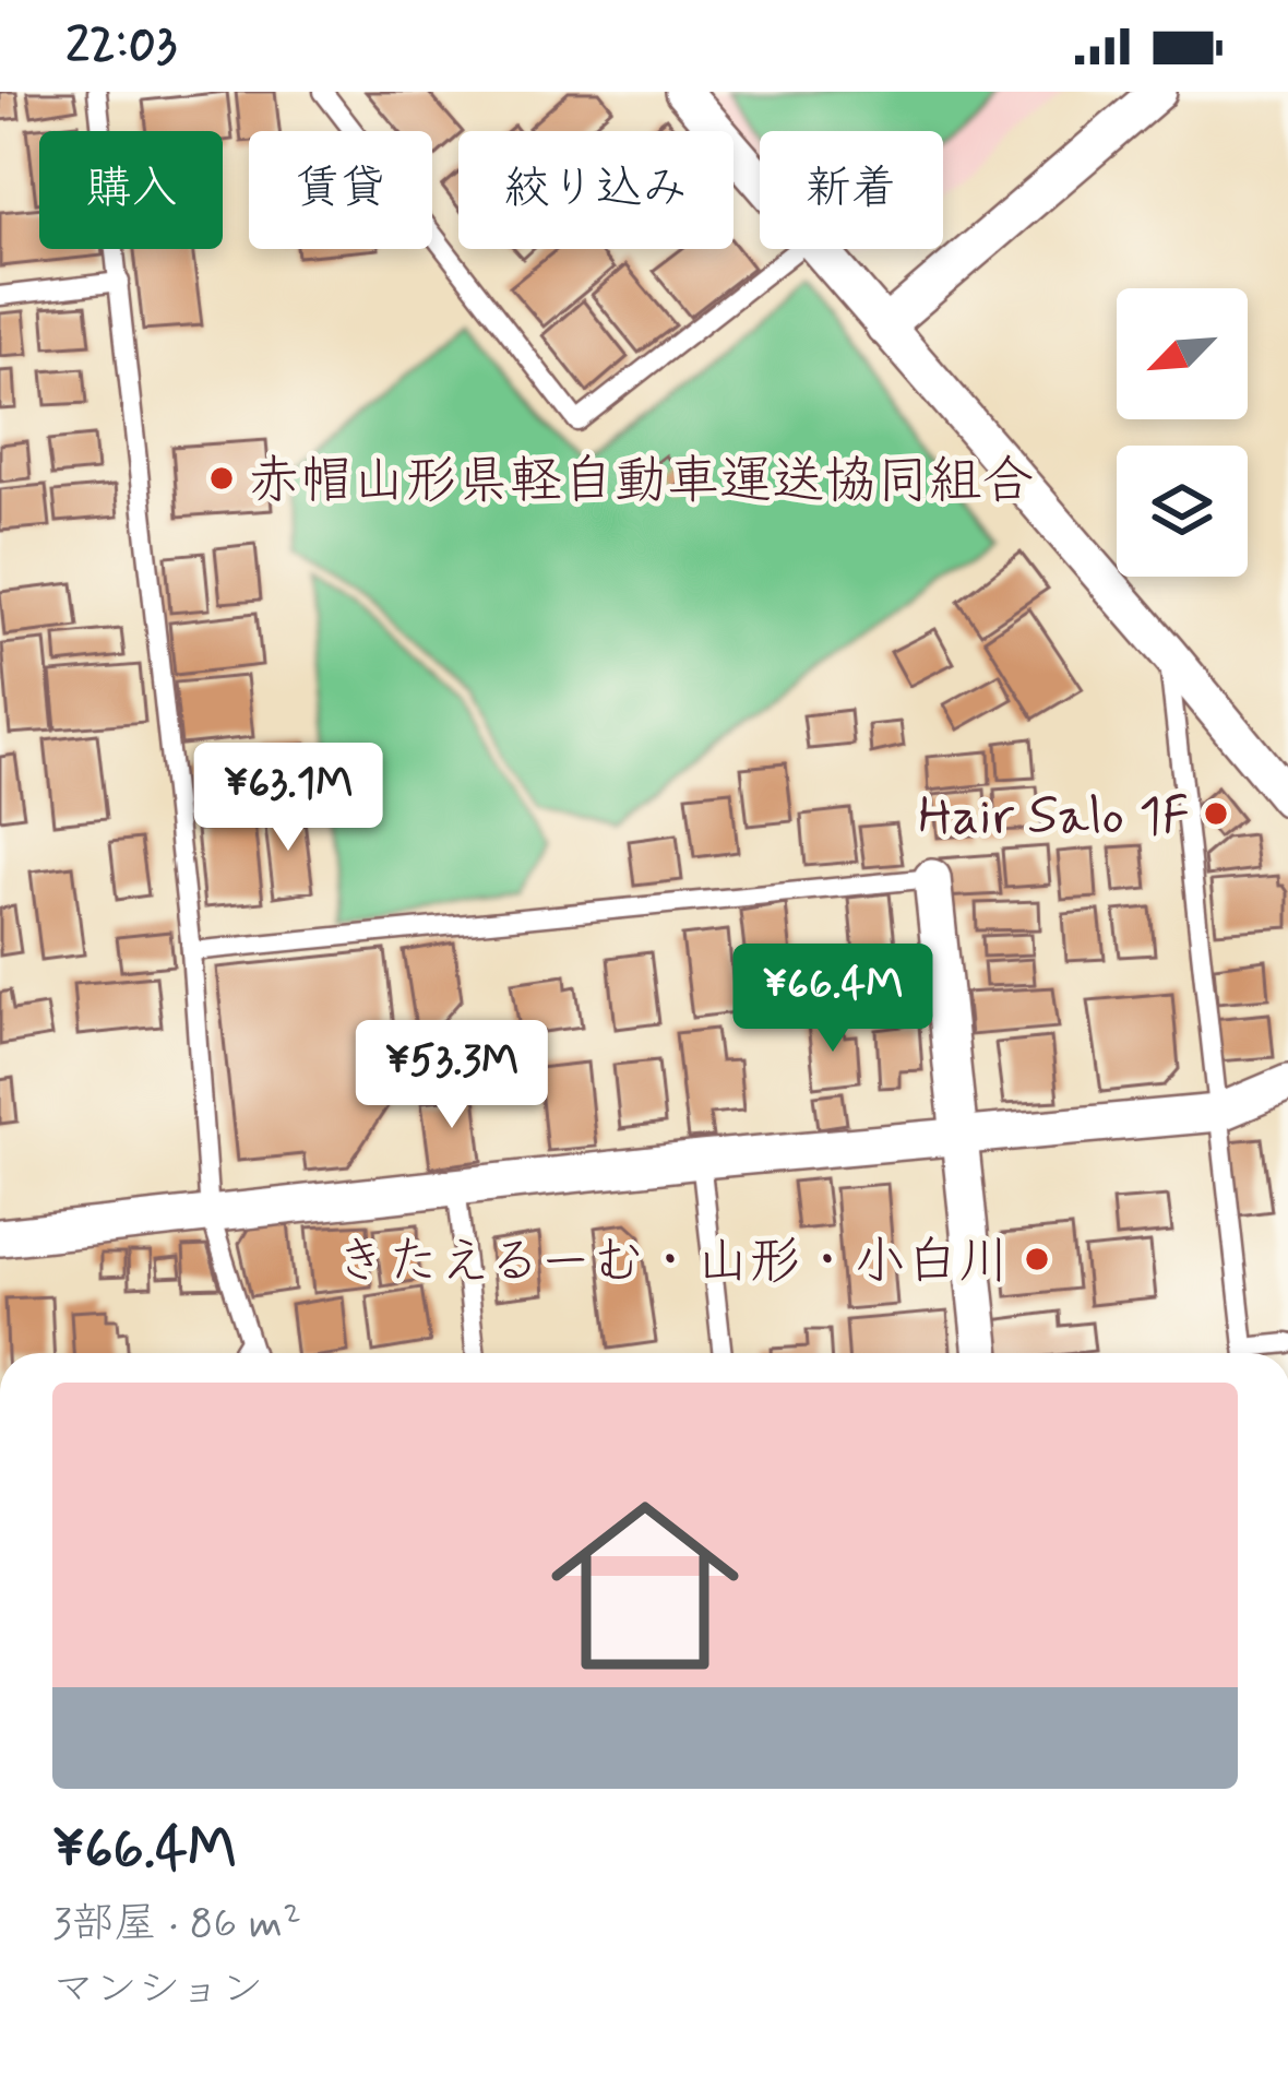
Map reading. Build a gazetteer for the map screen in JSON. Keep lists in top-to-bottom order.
{
  "places": ["赤帽山形県軽自動車運送協同組合", "Hair Salo 1F", "きたえるーむ・山形・小白川"],
  "north": "bottom left",
  "page": {
    "status": "22:03",
    "chip": [
      "購入",
      "賃貸",
      "絞り込み",
      "新着"
    ],
    "price": ["¥63.1M", "¥66.4M", "¥53.3M"],
    "list": [
      {
        "name": "¥66.4M",
        "note": "3部屋 · 86 m² · マンション"
      }
    ]
  }
}
